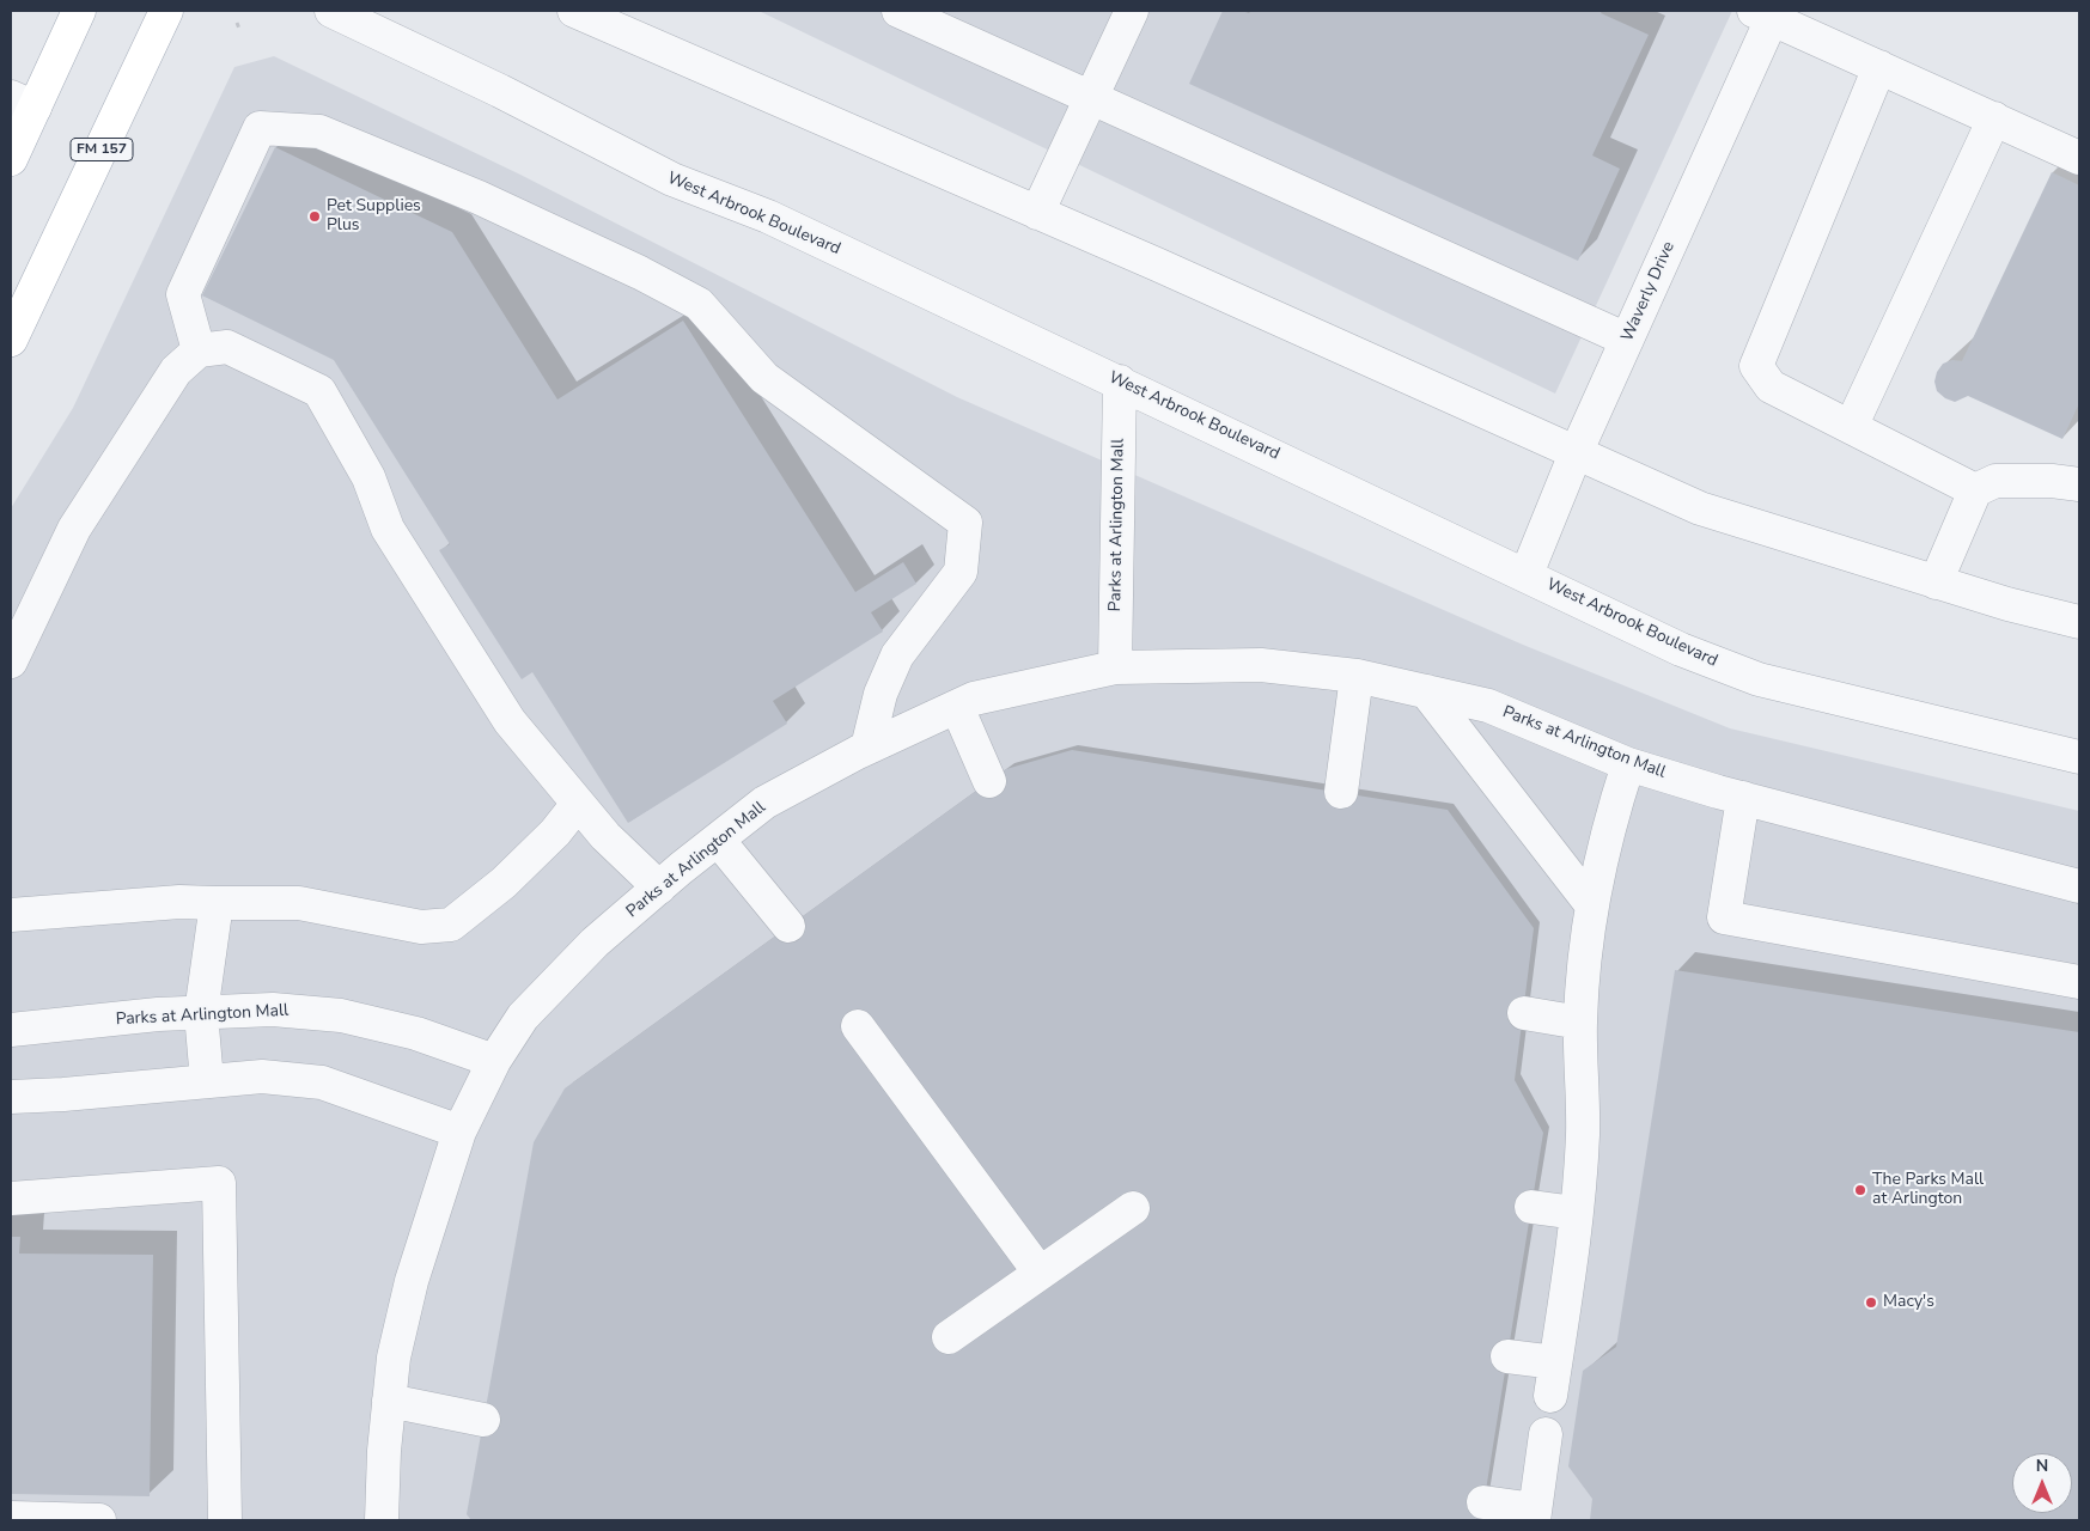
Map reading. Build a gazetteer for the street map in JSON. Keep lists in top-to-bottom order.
{
  "streets": {
    "main road": ["FM 157"],
    "street": ["West Arbrook Boulevard", "Waverly Drive", "Parks at Arlington Mall"]
  },
  "crossings": [
    ["West Arbrook Boulevard", "Waverly Drive"],
    ["West Arbrook Boulevard", "Parks at Arlington Mall"]
  ],
  "places": ["Pet Supplies Plus", "The Parks Mall at Arlington", "Macy's"],
  "north": "top"
}
